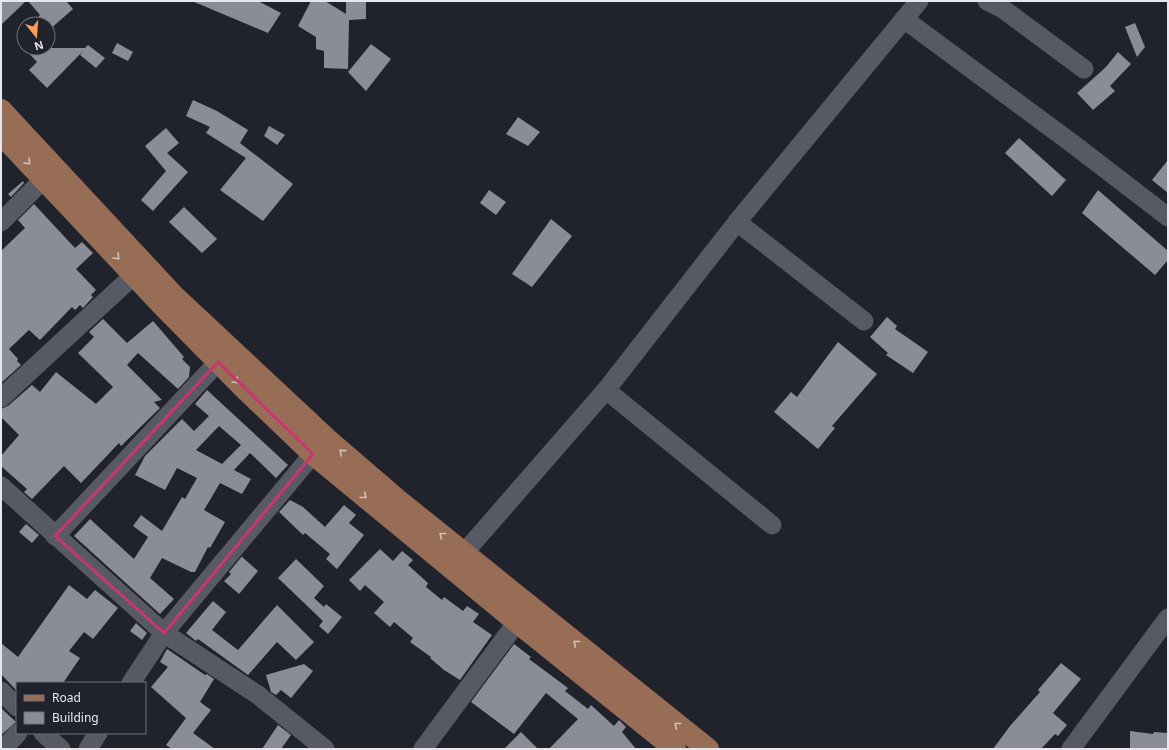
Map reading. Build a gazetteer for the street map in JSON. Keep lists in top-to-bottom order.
{
  "legend": ["Road", "Building"],
  "north": "bottom"
}
